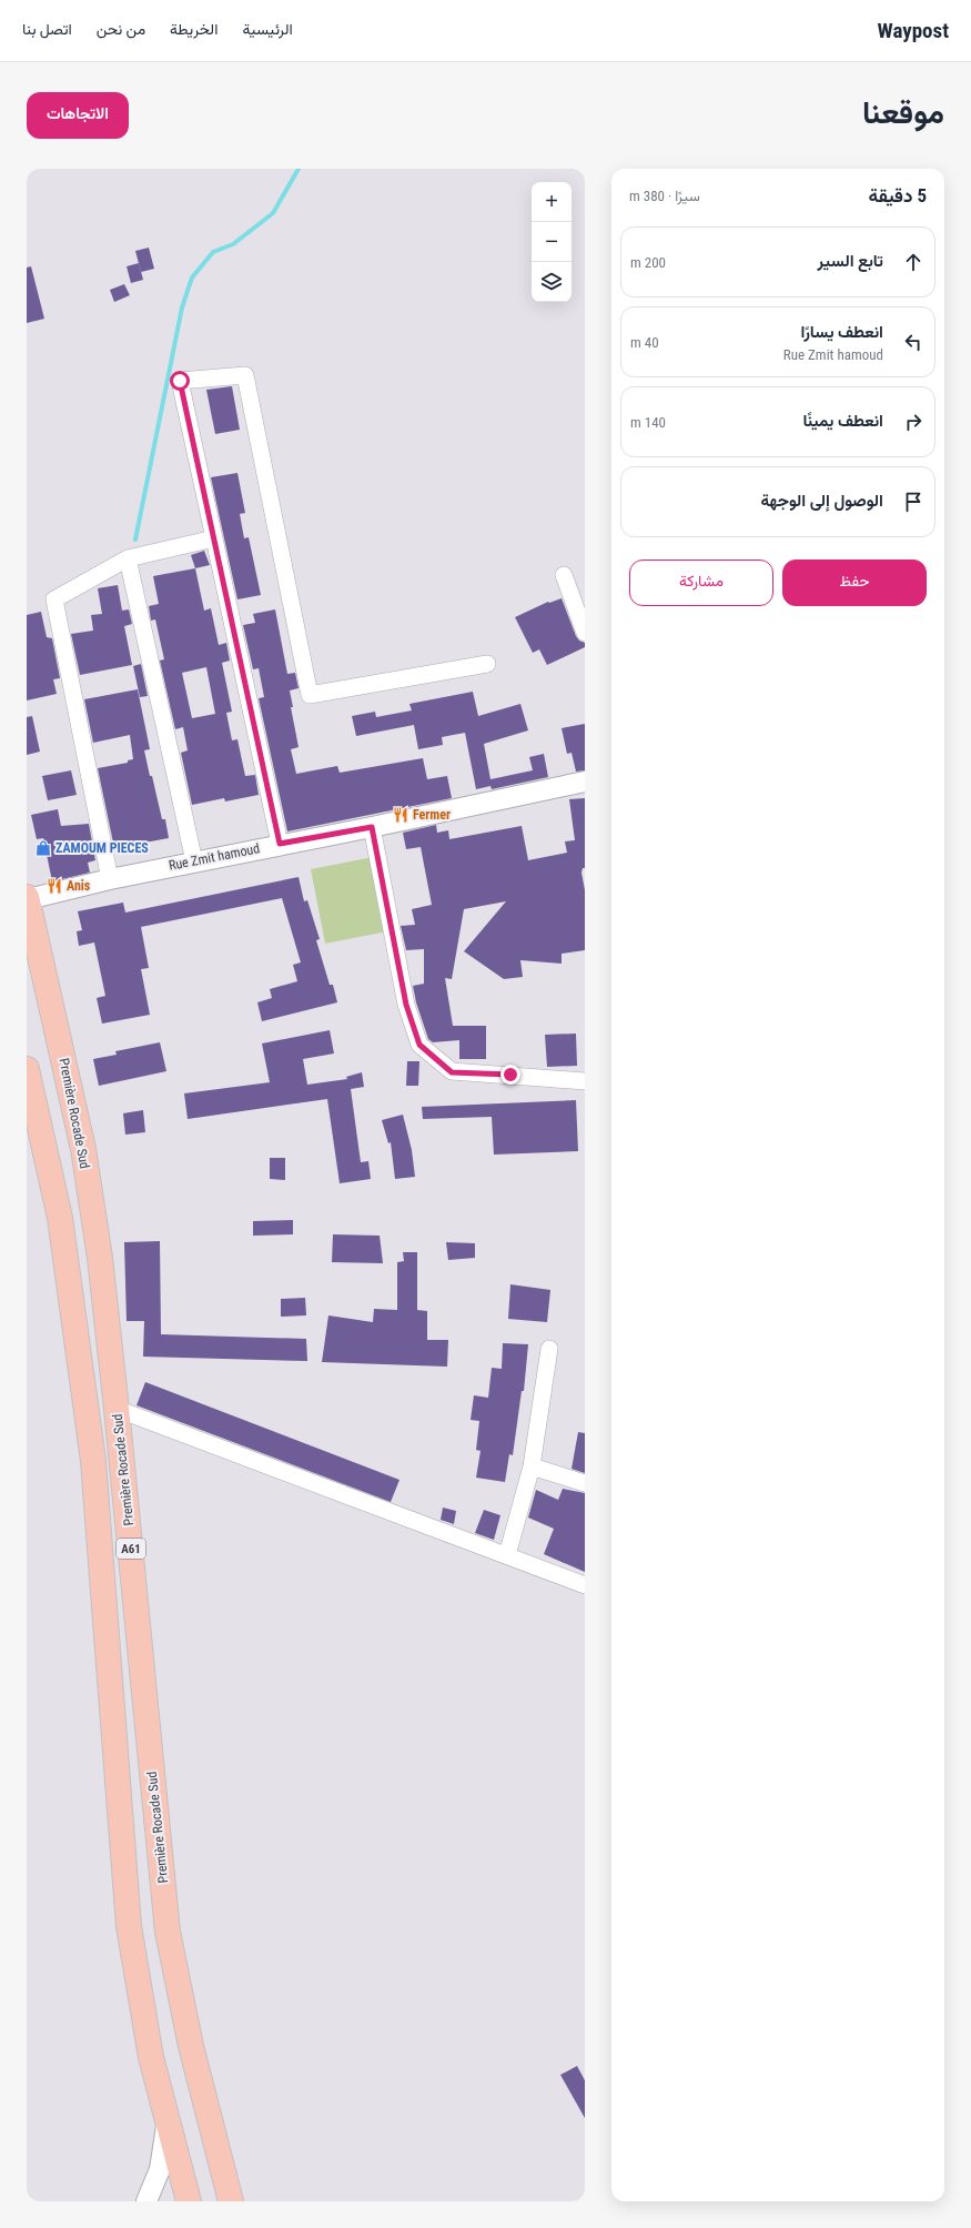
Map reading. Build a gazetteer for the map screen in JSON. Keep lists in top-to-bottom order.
{
  "streets": {
    "highway": ["Première Rocade Sud", "A61"],
    "street": ["Rue Zmit hamoud"]
  },
  "crossings": [
    ["Rue Zmit hamoud", "Première Rocade Sud"]
  ],
  "places": {
    "restaurant": ["Fermer", "Anis"],
    "shop": ["ZAMOUM PIECES"]
  },
  "page": {
    "header": "Waypost",
    "nav": [
      "الرئيسية",
      "الخريطة",
      "من نحن",
      "اتصل بنا"
    ],
    "title": "موقعنا",
    "buttons": [
      "الاتجاهات",
      ["حفظ", "مشاركة"]
    ],
    "heading": ["5 دقيقة", "سيرًا · 380 m"],
    "map_buttons": ["+", "−"],
    "list": [
      ["تابع السير", "200 m"],
      ["انعطف يسارًا", "Rue Zmit hamoud", "40 m"],
      ["انعطف يمينًا", "140 m"],
      "الوصول إلى الوجهة"
    ]
  }
}
